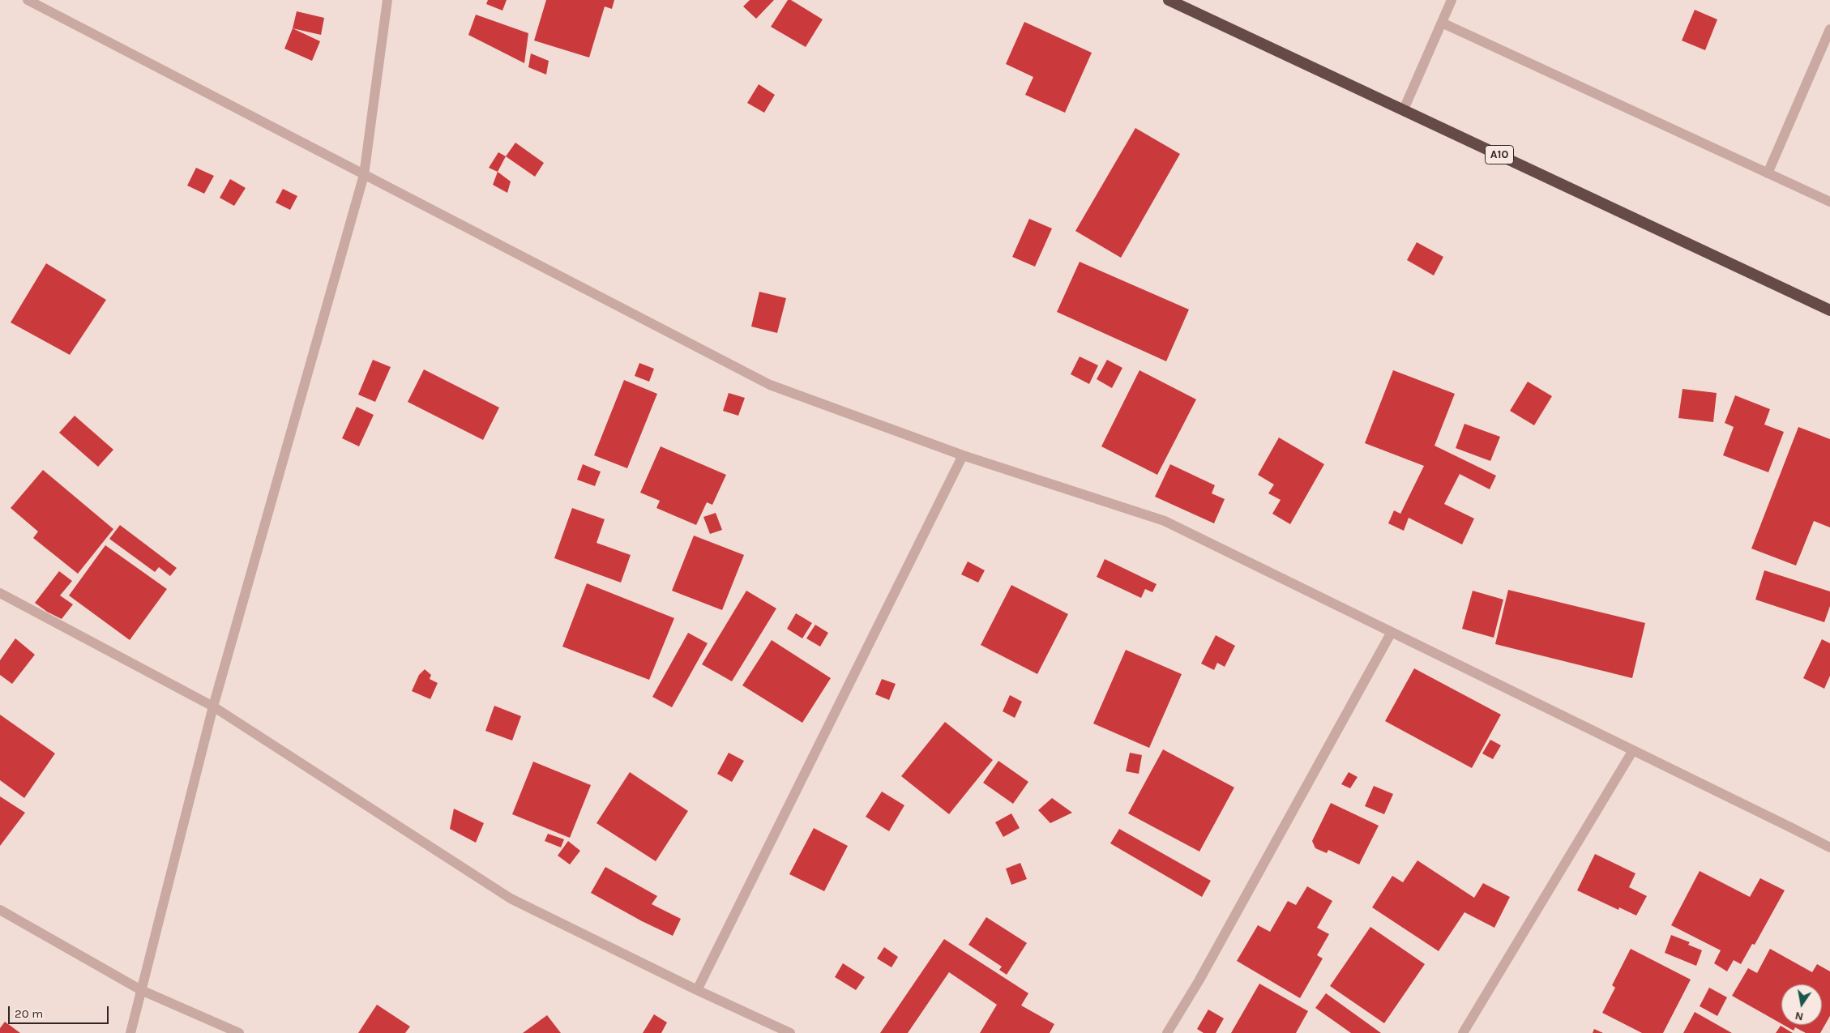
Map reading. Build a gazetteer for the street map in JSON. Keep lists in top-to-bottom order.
{
  "streets": {
    "highway": ["A10"]
  },
  "scale_bar": "20 m",
  "north": "bottom"
}
